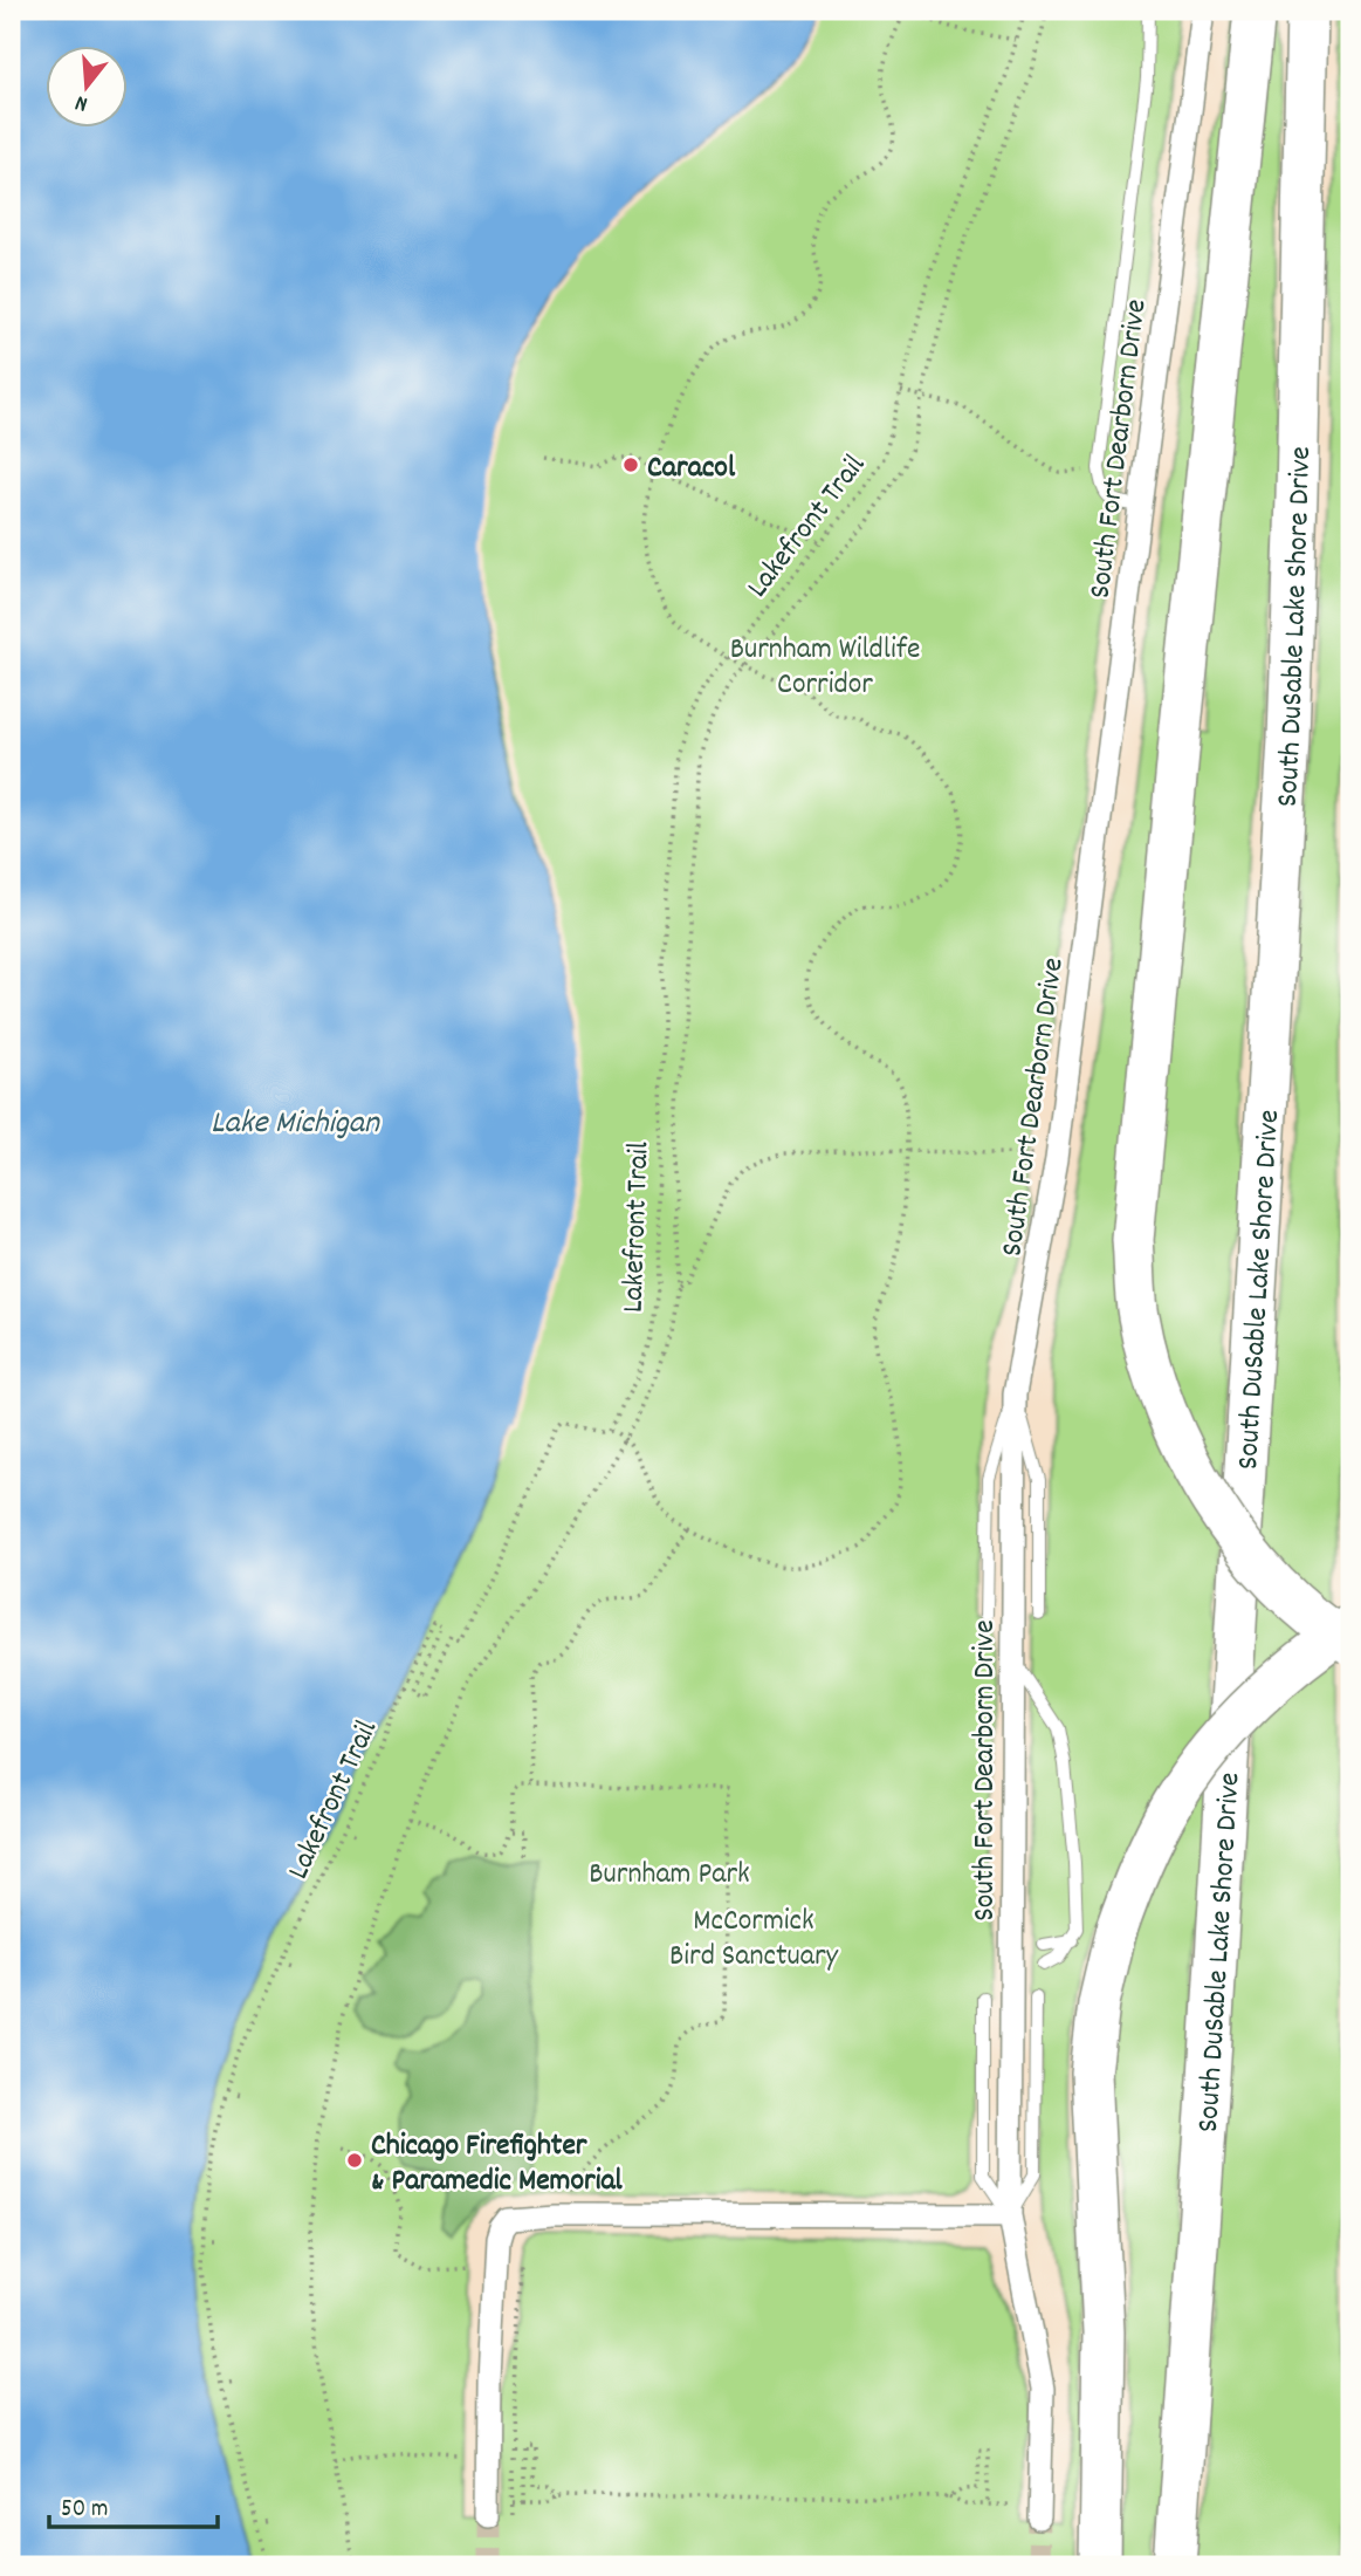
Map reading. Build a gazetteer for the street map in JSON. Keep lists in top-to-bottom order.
{
  "streets": {
    "highway": ["South DuSable Lake Shore Drive"],
    "street": ["South Fort Dearborn Drive"],
    "path": ["Lakefront Trail"]
  },
  "water": ["Lake Michigan"],
  "parks": ["Burnham Wildlife Corridor", "Burnham Park", "McCormick Bird Sanctuary"],
  "places": ["Caracol", "Chicago Firefighter & Paramedic Memorial"],
  "scale_bar": "50 m",
  "north": "bottom"
}
